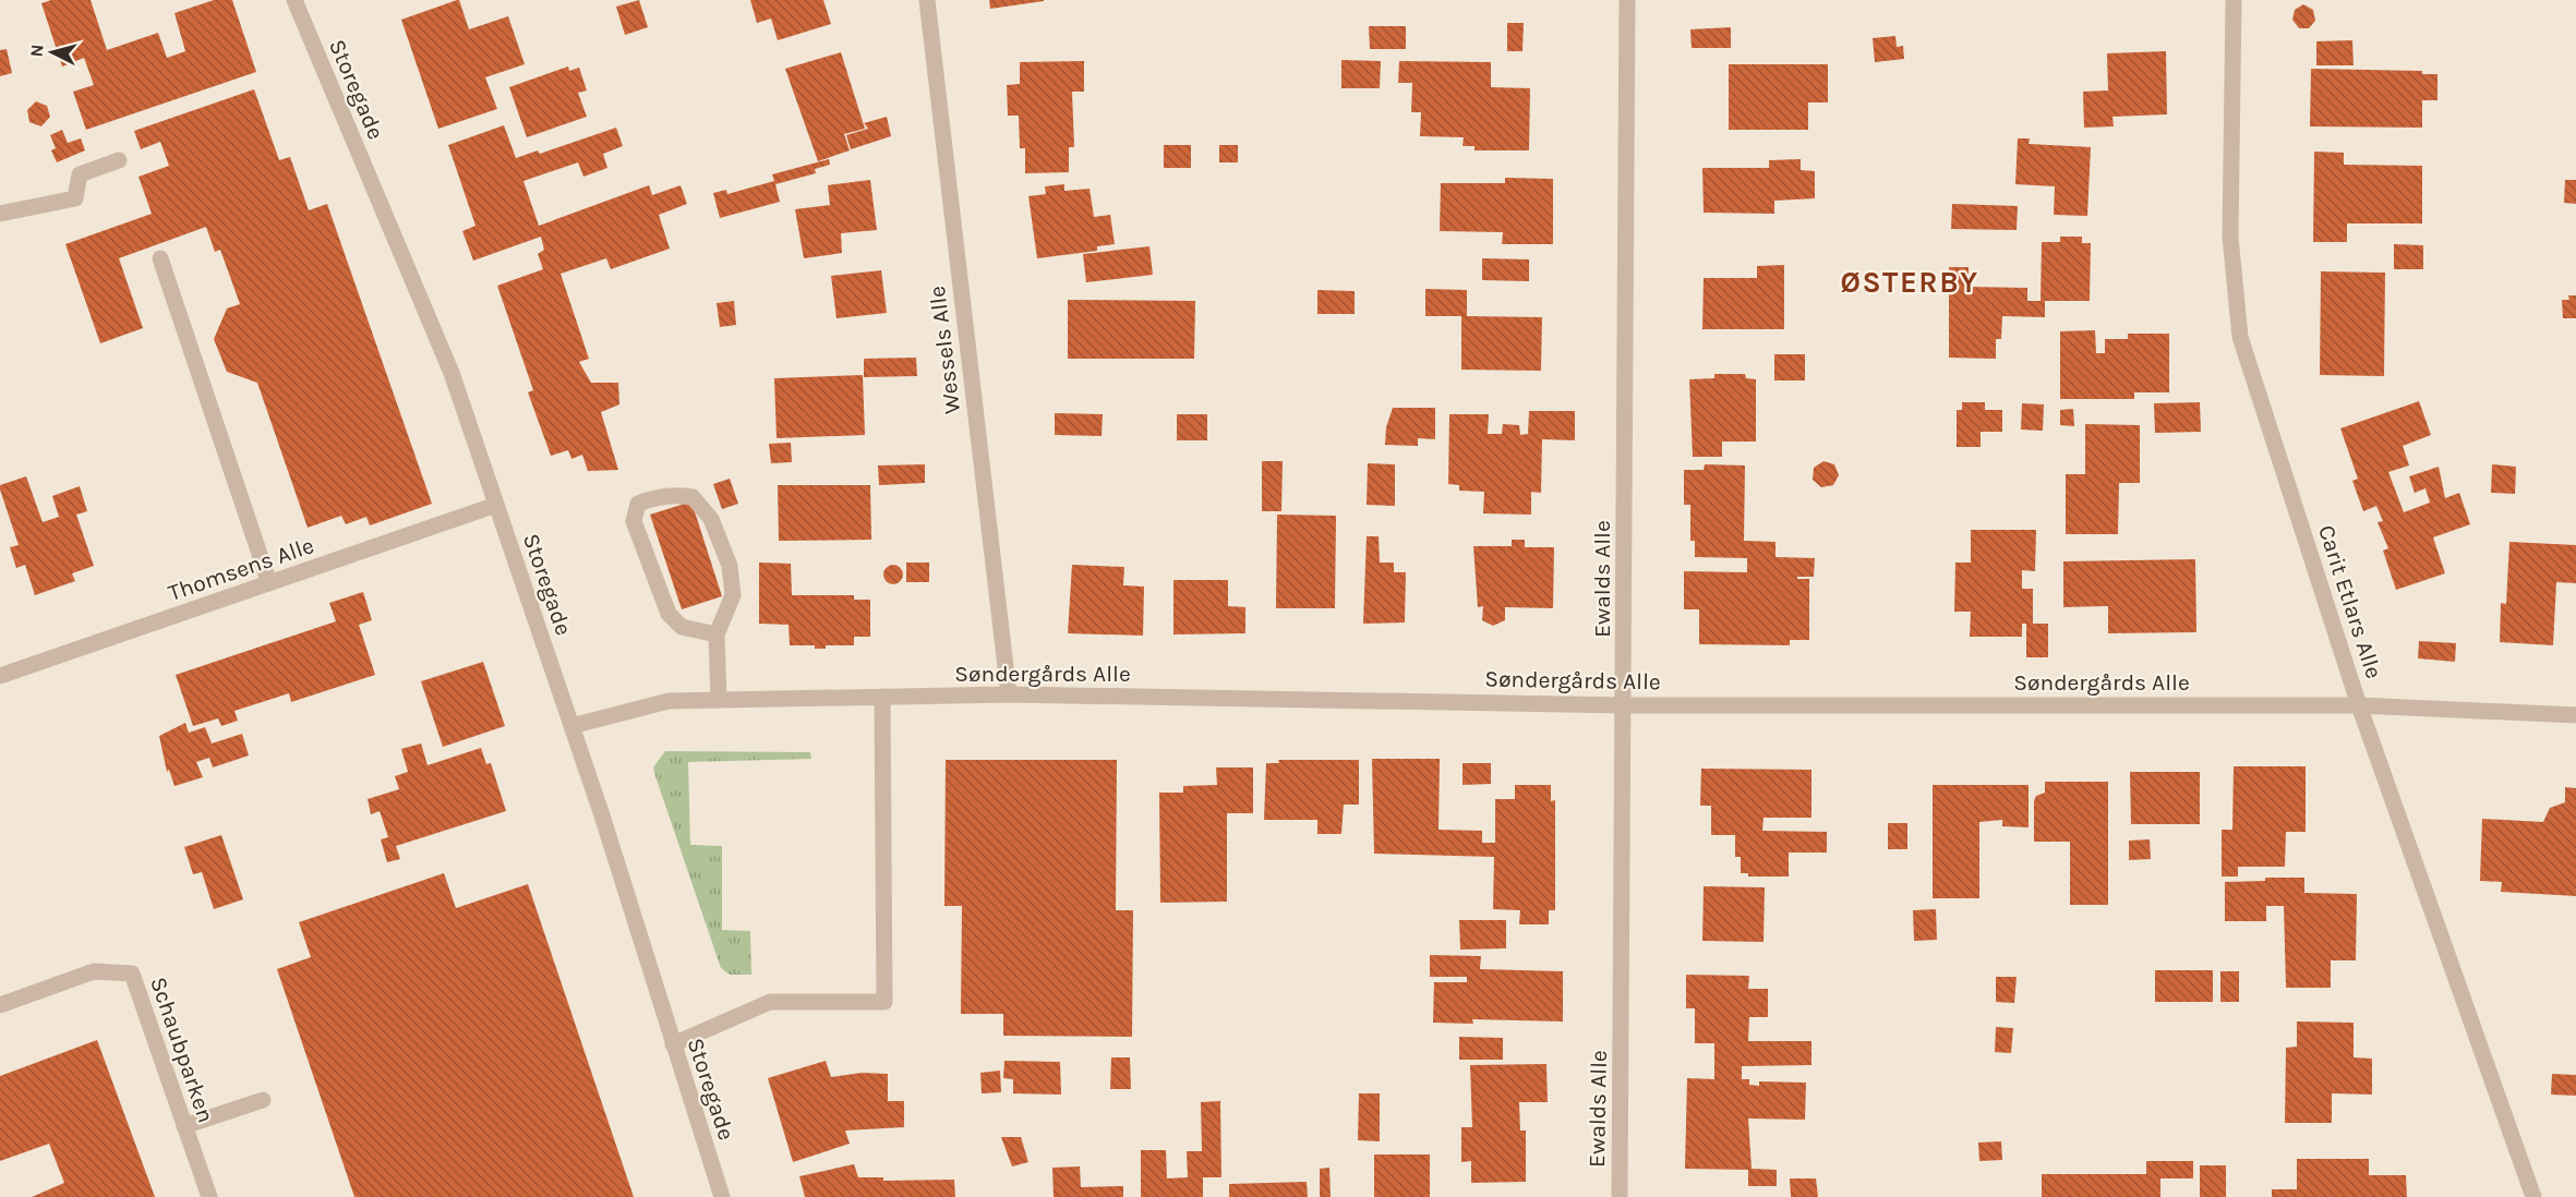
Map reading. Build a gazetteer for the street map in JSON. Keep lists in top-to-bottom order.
{
  "streets": {
    "street": [
      "Storegade",
      "Wessels Alle",
      "Thomsens Alle",
      "Ewalds Alle",
      "Carit Etlars Alle",
      "Søndergårds Alle",
      "Schaubparken"
    ]
  },
  "crossings": [
    ["Storegade", "Thomsens Alle"],
    ["Storegade", "Søndergårds Alle"],
    ["Wessels Alle", "Søndergårds Alle"],
    ["Ewalds Alle", "Søndergårds Alle"],
    ["Carit Etlars Alle", "Søndergårds Alle"]
  ],
  "districts": ["ØSTERBY"],
  "north": "left"
}
